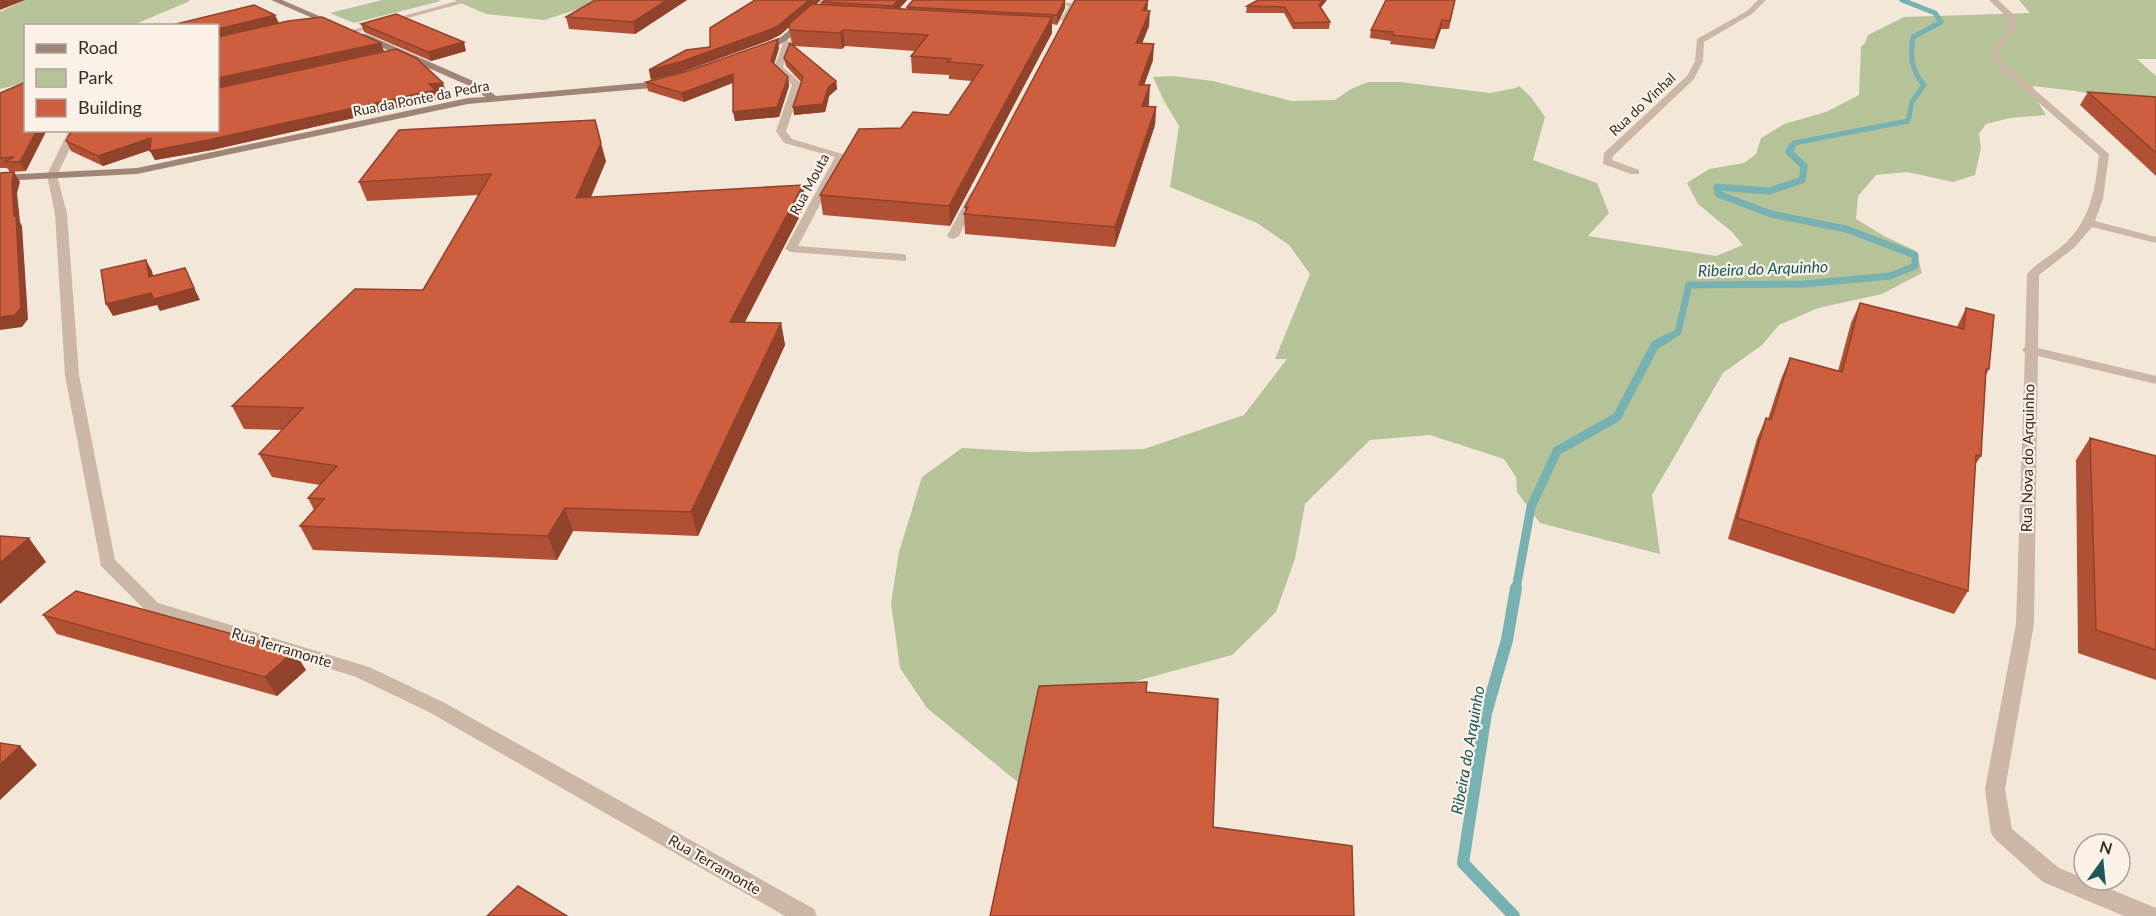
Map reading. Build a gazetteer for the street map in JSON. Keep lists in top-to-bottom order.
{
  "streets": {
    "street": [
      "Rua da Ponte da Pedra",
      "Rua do Vinhal",
      "Rua Mouta",
      "Rua Nova do Arquinho",
      "Rua Terramonte"
    ]
  },
  "crossings": [
    ["Rua da Ponte da Pedra", "Rua Terramonte"]
  ],
  "water": ["Ribeira do Arquinho"],
  "legend": ["Road", "Park", "Building"],
  "north": "top"
}
